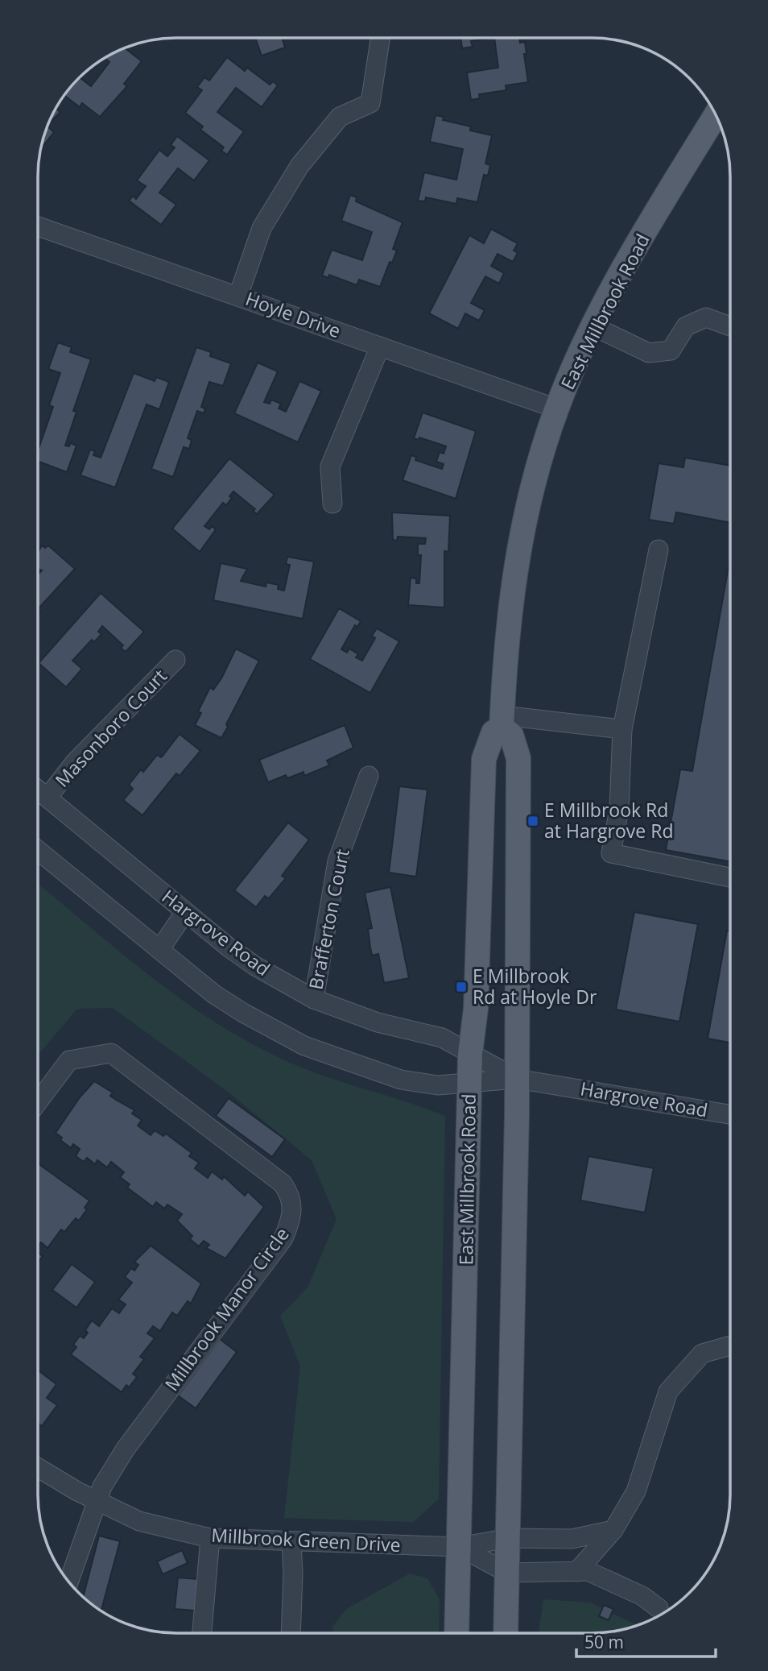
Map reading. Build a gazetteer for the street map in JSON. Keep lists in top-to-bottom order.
{
  "streets": {
    "main road": ["East Millbrook Road"],
    "street": [
      "Hoyle Drive",
      "Masonboro Court",
      "Brafferton Court",
      "Hargrove Road",
      "Millbrook Manor Circle",
      "Millbrook Green Drive"
    ]
  },
  "crossings": [
    ["East Millbrook Road", "Hoyle Drive"],
    ["East Millbrook Road", "Hargrove Road"],
    ["East Millbrook Road", "Millbrook Green Drive"],
    ["Masonboro Court", "Hargrove Road"],
    ["Brafferton Court", "Hargrove Road"],
    ["Millbrook Manor Circle", "Millbrook Green Drive"]
  ],
  "places": {
    "transit": ["E Millbrook Rd at Hargrove Rd", "E Millbrook Rd at Hoyle Dr"]
  },
  "scale_bar": "50 m"
}
